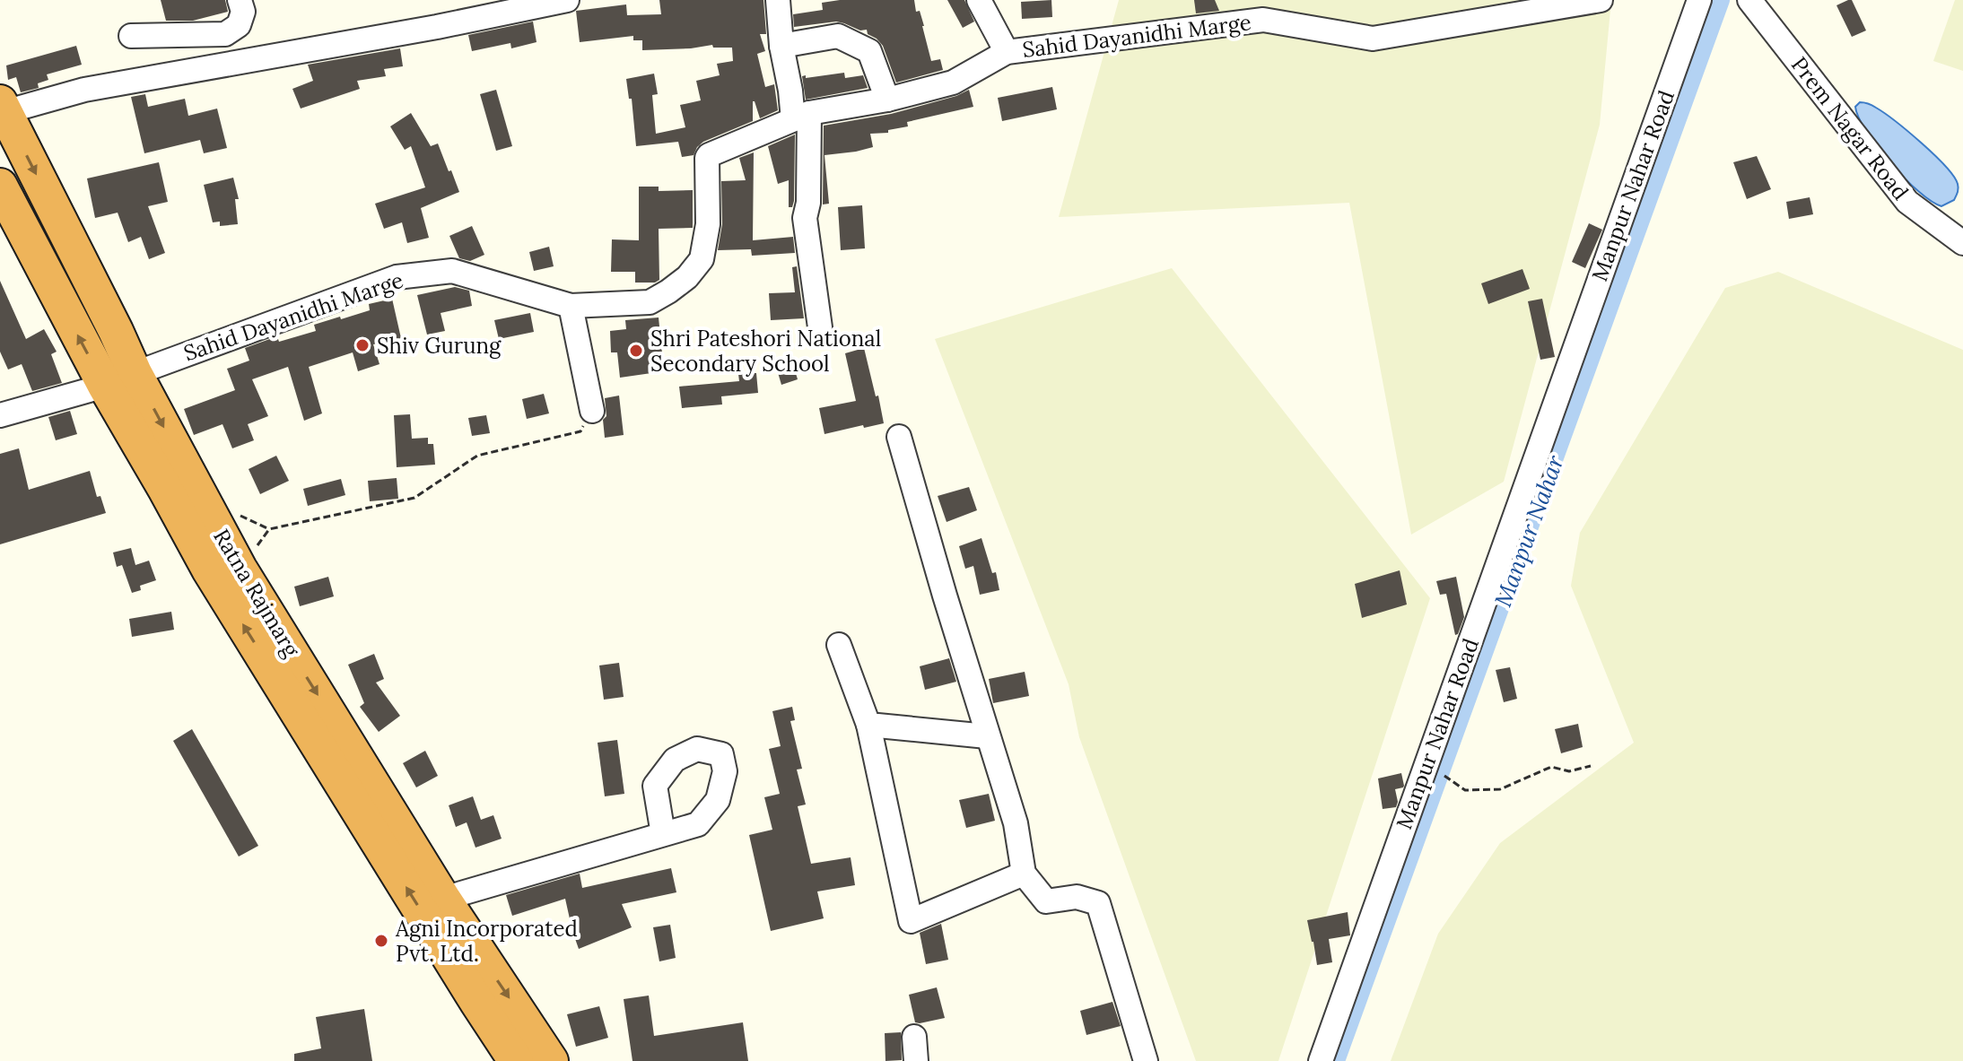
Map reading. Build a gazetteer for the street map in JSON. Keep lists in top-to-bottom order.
{
  "streets": {
    "highway": ["Ratna Rajmarg"],
    "street": ["Sahid Dayanidhi Marge", "Prem Nagar Road", "Manpur Nahar Road"]
  },
  "crossings": [
    ["Sahid Dayanidhi Marge", "Ratna Rajmarg"]
  ],
  "water": ["Manpur Nahar"],
  "places": ["Shiv Gurung", "Shri Pateshori National Secondary School", "Agni Incorporated Pvt. Ltd."]
}
